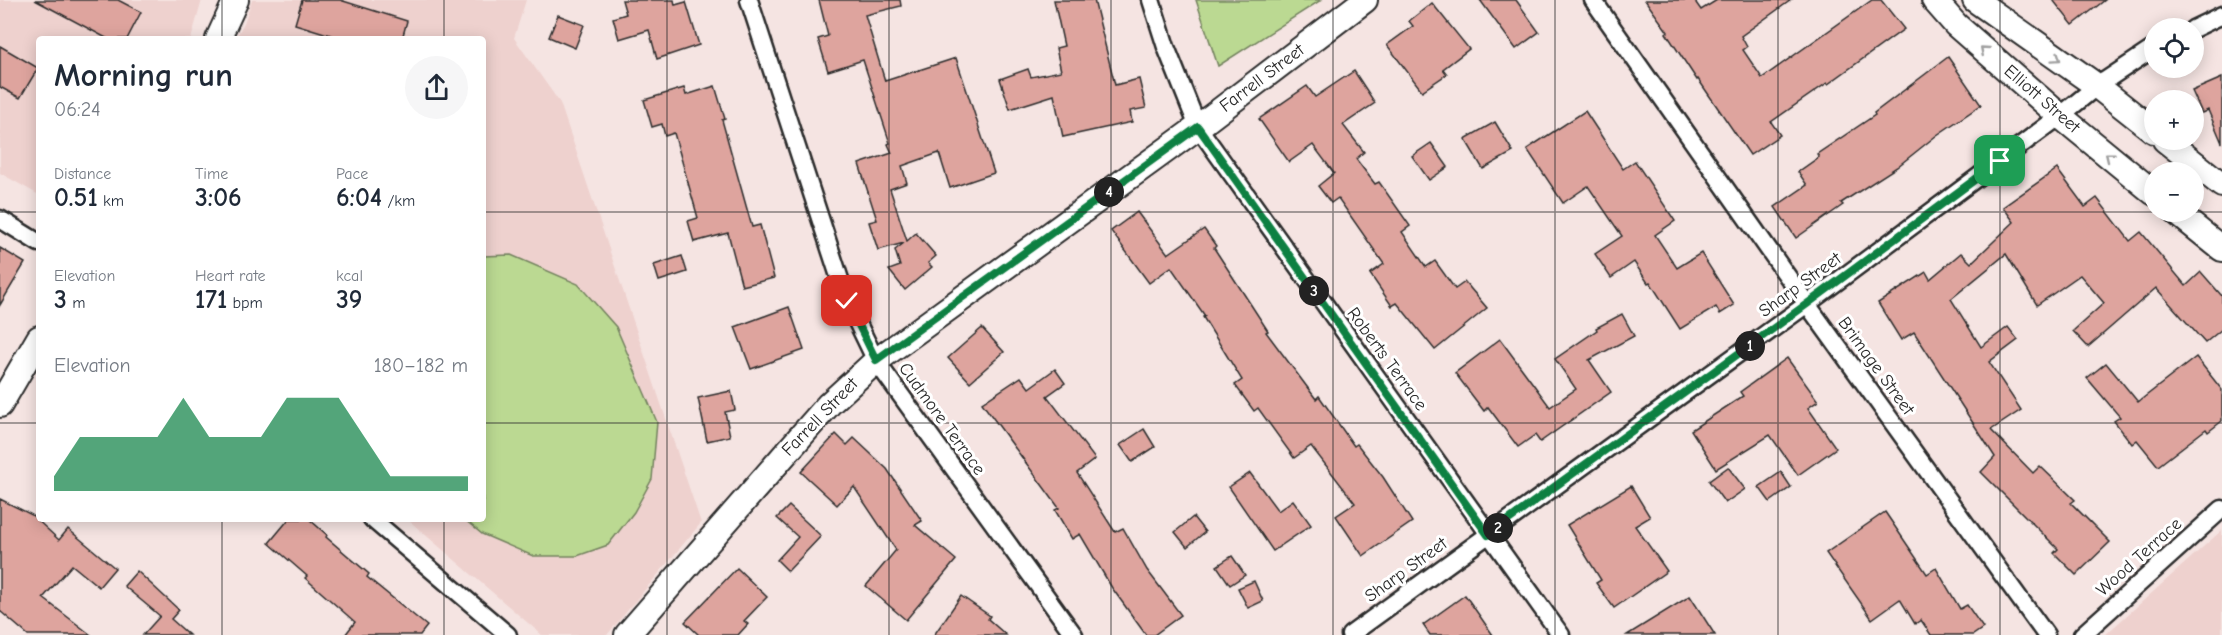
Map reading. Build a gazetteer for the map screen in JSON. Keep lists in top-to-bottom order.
{
  "streets": {
    "main road": ["Farrell Street", "Elliott Street"],
    "street": [
      "Sharp Street",
      "Roberts Terrace",
      "Brimage Street",
      "Cudmore Terrace",
      "Wood Terrace"
    ]
  },
  "crossings": [
    ["Farrell Street", "Roberts Terrace"],
    ["Farrell Street", "Cudmore Terrace"],
    ["Elliott Street", "Sharp Street"],
    ["Sharp Street", "Roberts Terrace"],
    ["Sharp Street", "Brimage Street"]
  ],
  "page": {
    "map_buttons": ["+", "−"],
    "heading": ["Morning run", "06:24"],
    "stats": [
      ["Distance", "0.51 km"],
      ["Time", "3:06"],
      ["Pace", "6:04 /km"],
      ["Elevation", "3 m"],
      ["Heart rate", "171 bpm"],
      ["kcal", "39"]
    ],
    "pins": [
      "4",
      "3",
      "1",
      "2"
    ],
    "chart": ["Elevation", "180–182 m"]
  }
}
